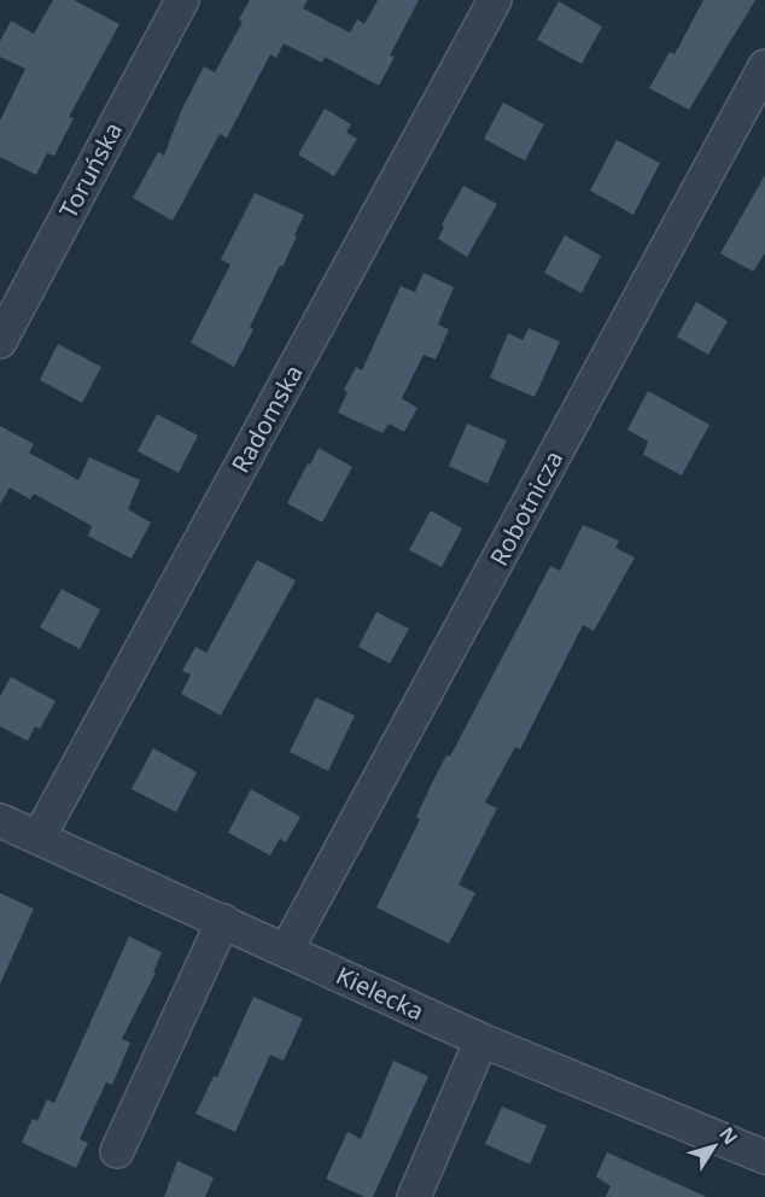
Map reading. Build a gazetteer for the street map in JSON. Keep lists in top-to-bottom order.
{
  "streets": {
    "street": [
      "Toruńska",
      "Radomska",
      "Robotnicza",
      "Kielecka"
    ]
  },
  "crossings": [
    ["Radomska", "Kielecka"],
    ["Robotnicza", "Kielecka"]
  ],
  "north": "top right"
}
